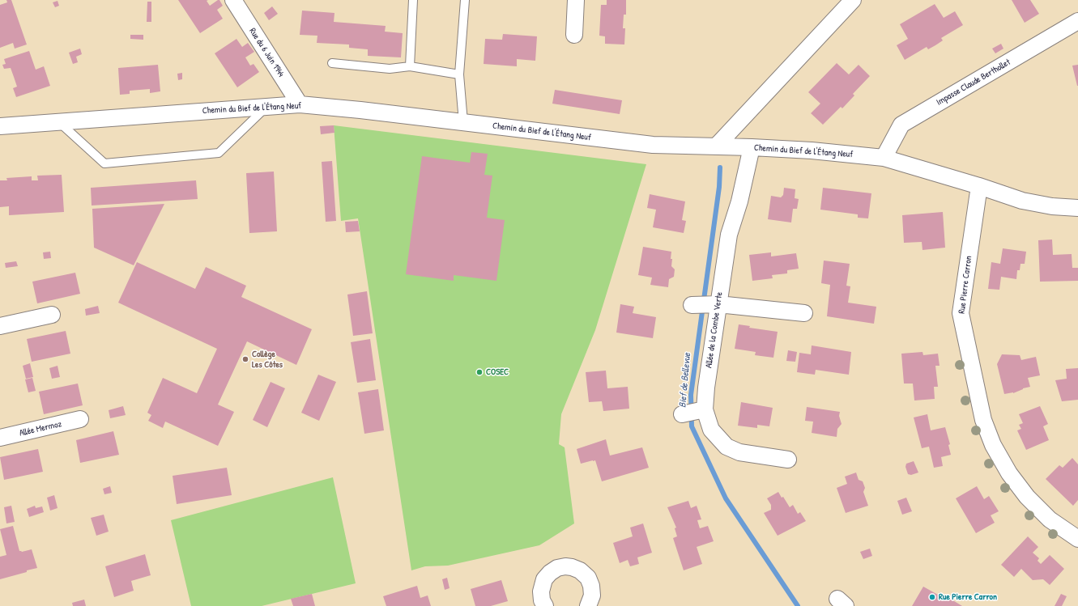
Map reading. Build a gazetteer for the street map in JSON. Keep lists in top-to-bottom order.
{
  "streets": {
    "street": [
      "Rue du 6 Juin 1944",
      "Impasse Claude Berthollet",
      "Chemin du Bief de l'Étang Neuf",
      "Rue Pierre Carron",
      "Allée de la Combe Verte",
      "Allée Mermoz"
    ]
  },
  "crossings": [
    ["Rue du 6 Juin 1944", "Chemin du Bief de l'Étang Neuf"],
    ["Impasse Claude Berthollet", "Chemin du Bief de l'Étang Neuf"],
    ["Chemin du Bief de l'Étang Neuf", "Rue Pierre Carron"],
    ["Chemin du Bief de l'Étang Neuf", "Allée de la Combe Verte"]
  ],
  "water": ["Bief de Bellevue"],
  "places": ["Collège Les Côtes", "COSEC", "Rue Pierre Carron"]
}
